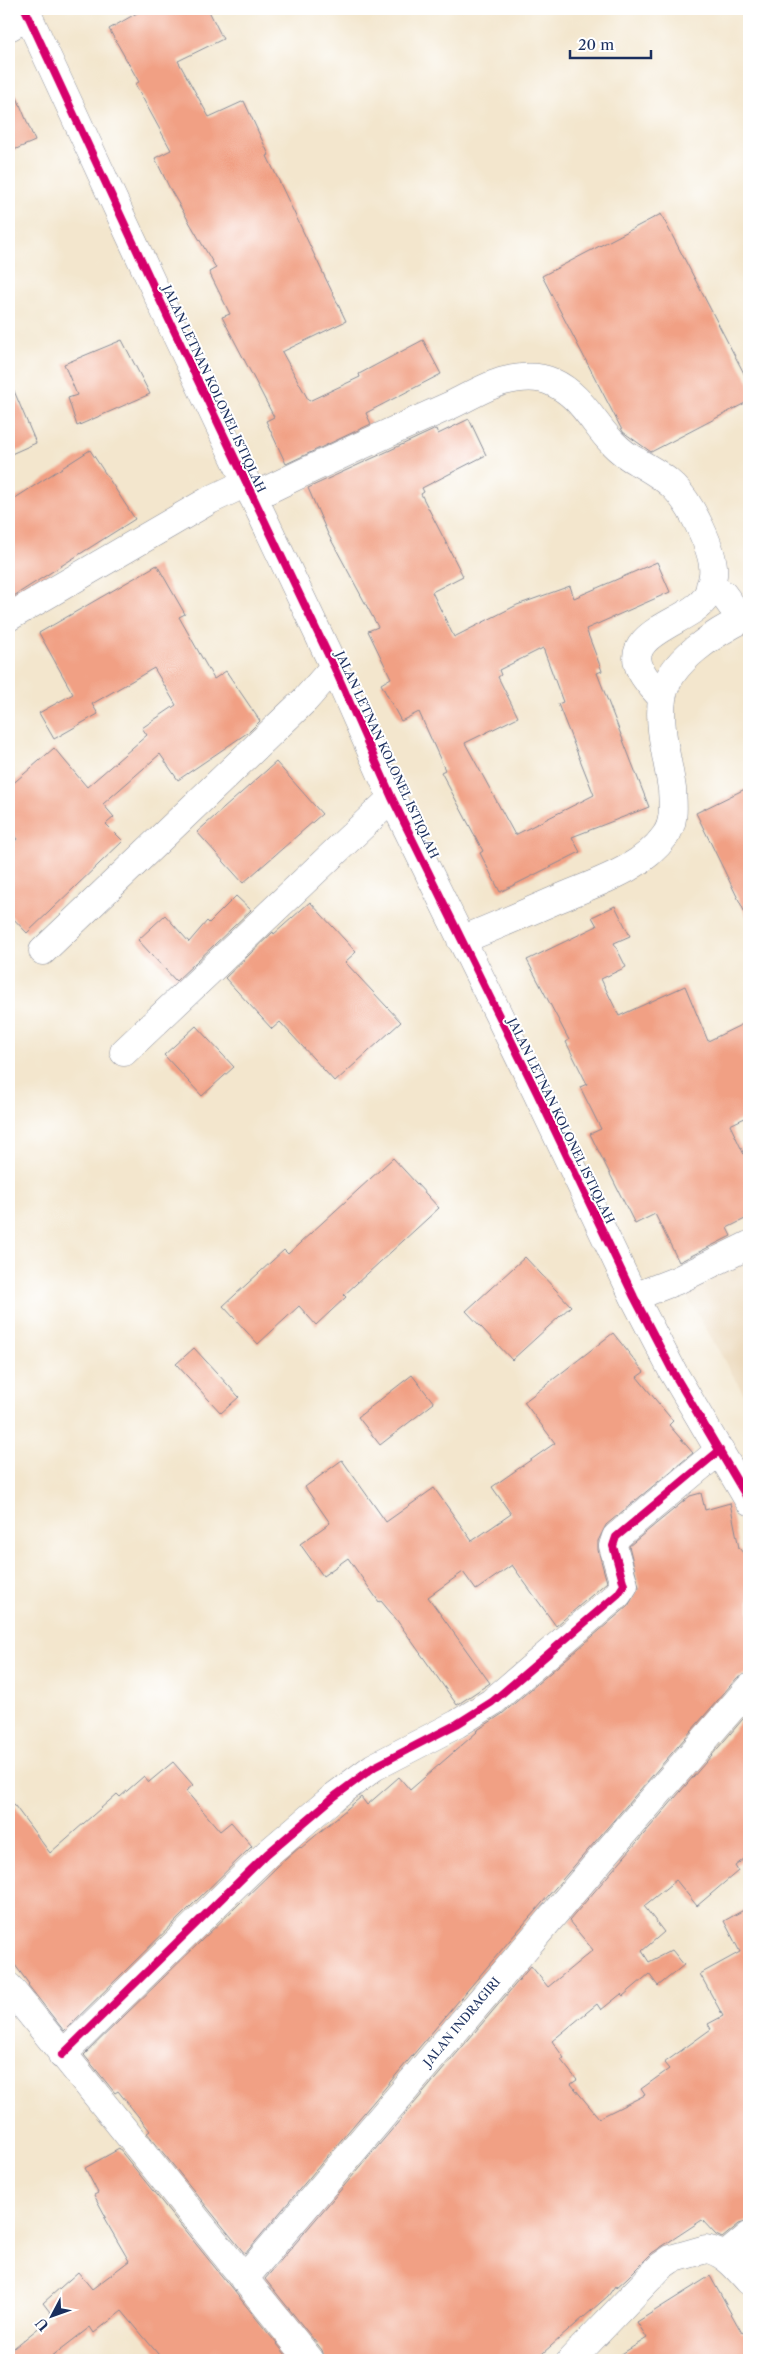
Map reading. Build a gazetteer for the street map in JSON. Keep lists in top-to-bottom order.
{
  "streets": {
    "street": ["JALAN LETNAN KOLONEL ISTIQLAH", "JALAN INDRAGIRI"]
  },
  "scale_bar": "20 m",
  "north": "bottom left"
}
